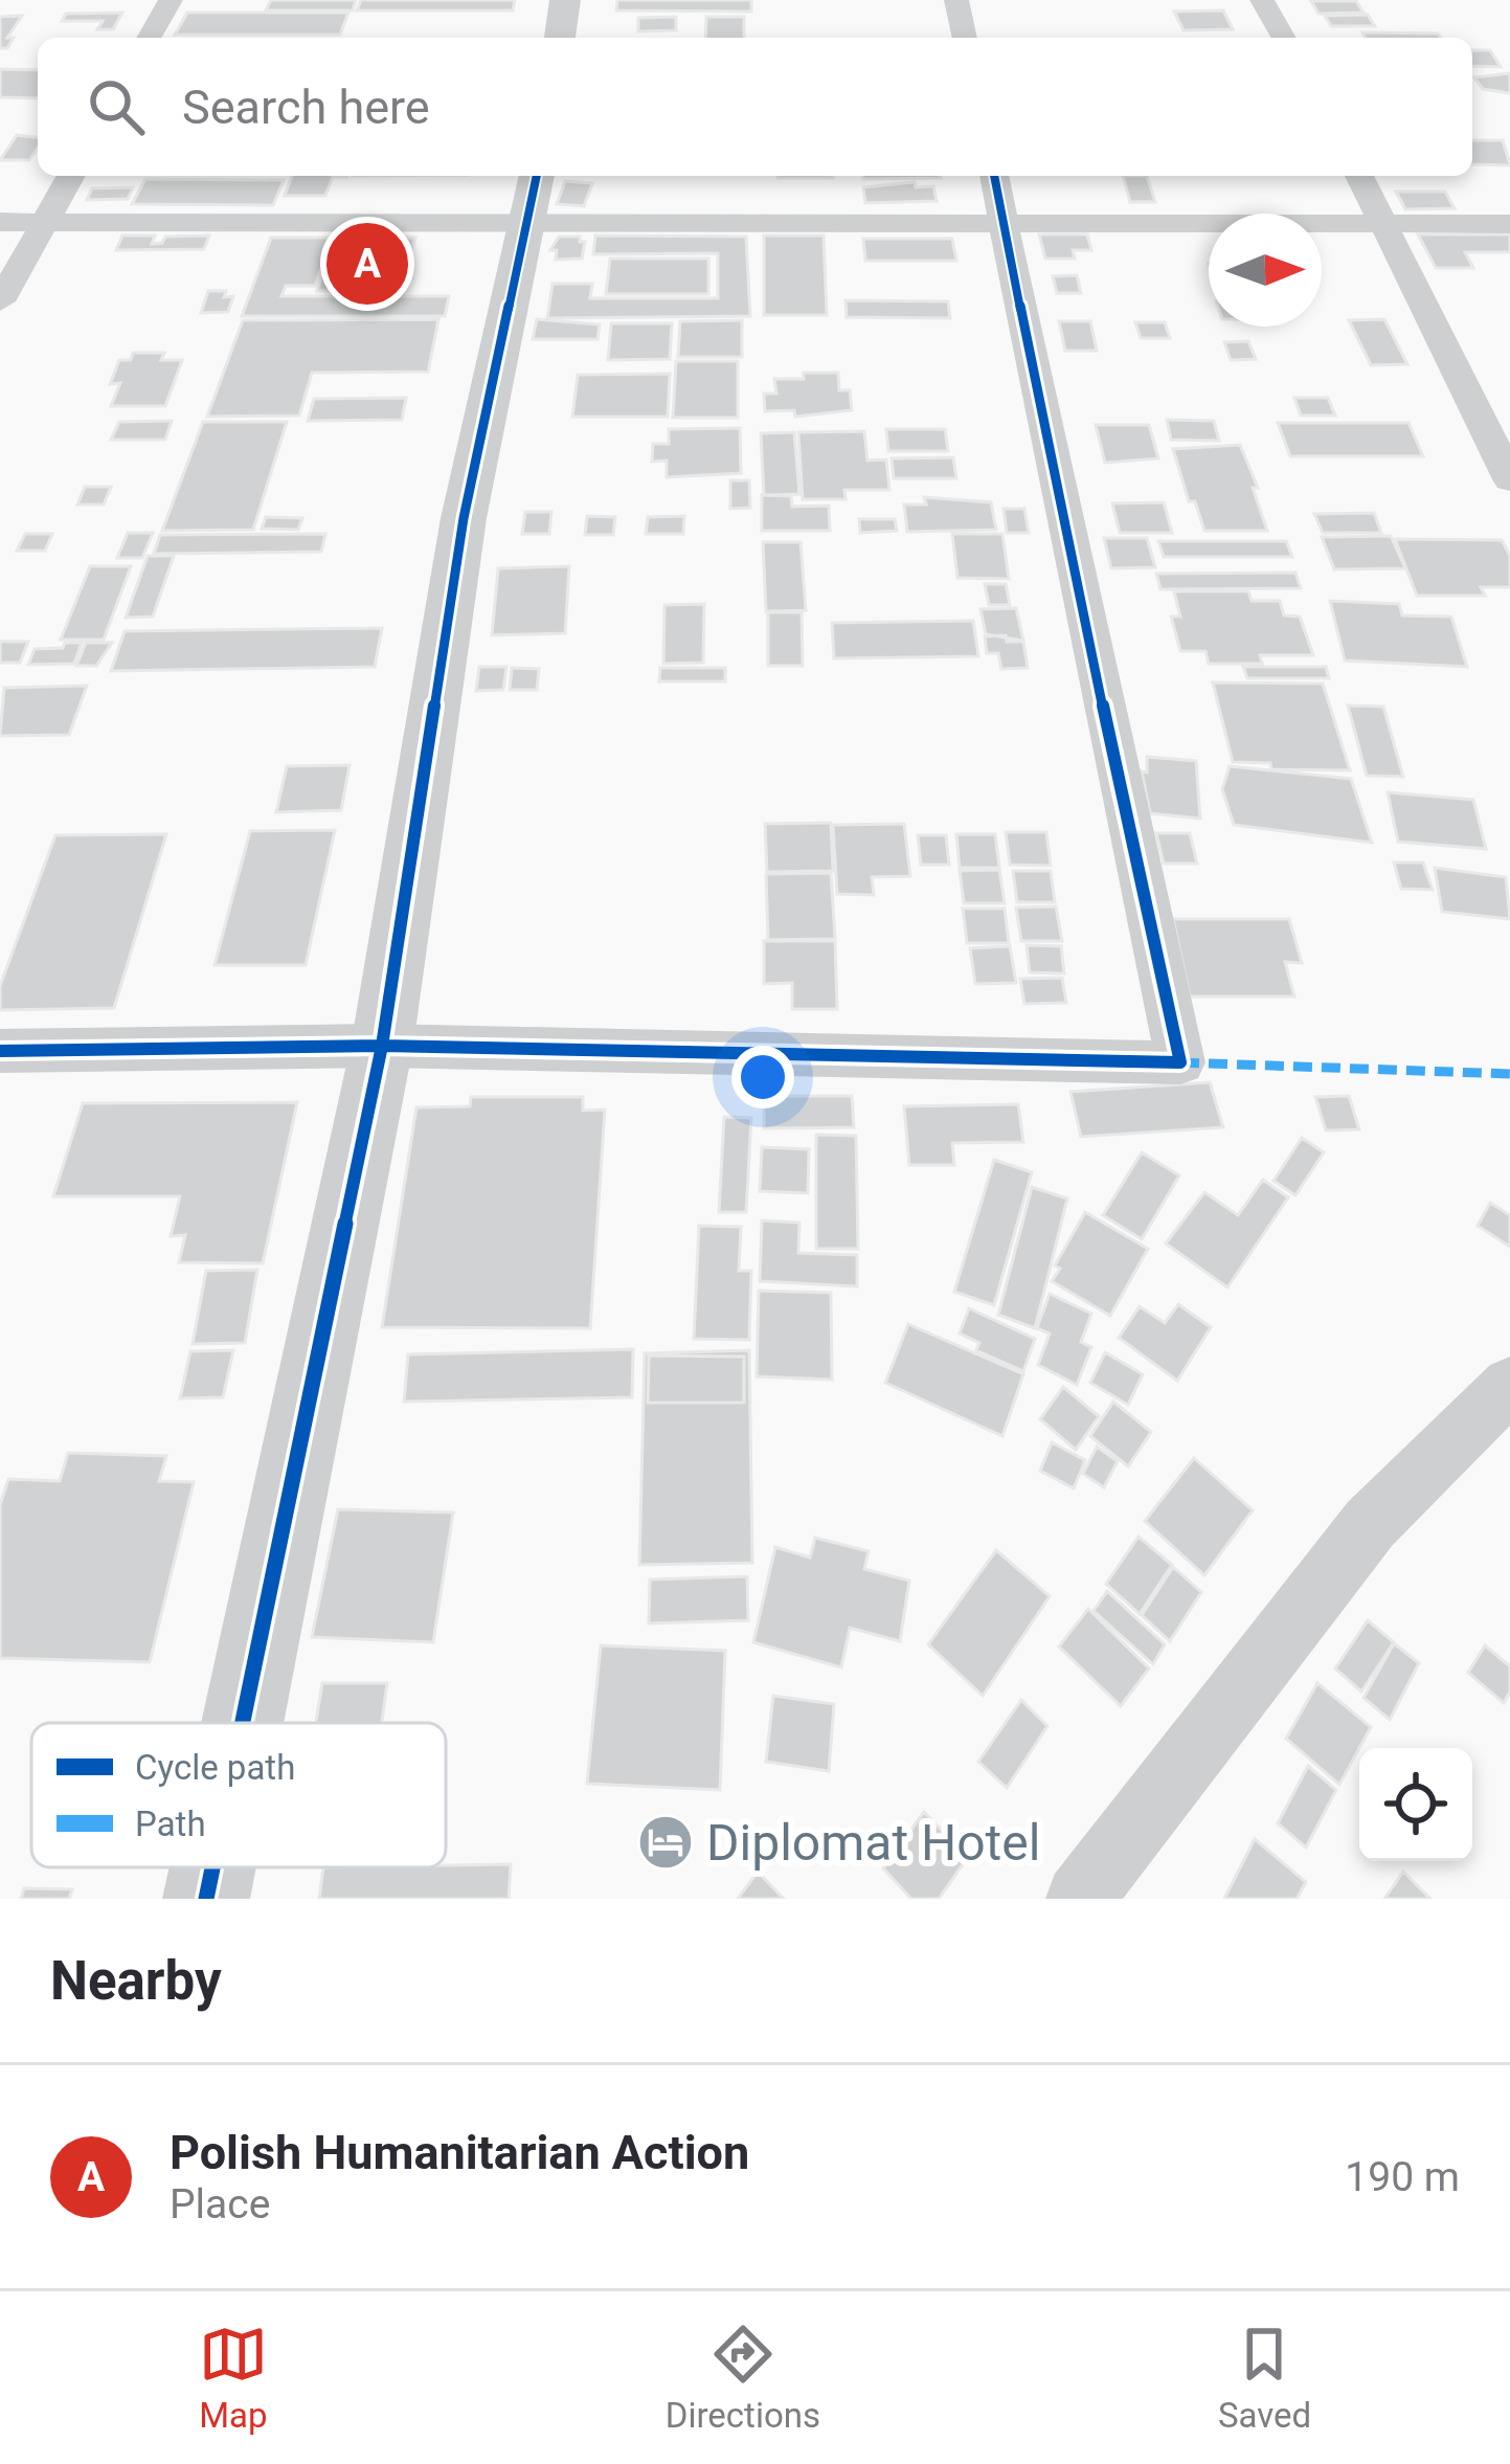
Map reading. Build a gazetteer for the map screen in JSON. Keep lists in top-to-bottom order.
{
  "places": {
    "hotel": ["Diplomat Hotel"]
  },
  "legend": ["Cycle path", "Path"],
  "north": "right",
  "page": {
    "search": "Search here",
    "pins": "A",
    "heading": "Nearby",
    "list": [
      {
        "mark": "A",
        "name": "Polish Humanitarian Action",
        "note": "Place",
        "value": "190 m"
      }
    ],
    "nav": ["Map", "Directions", "Saved"]
  }
}
